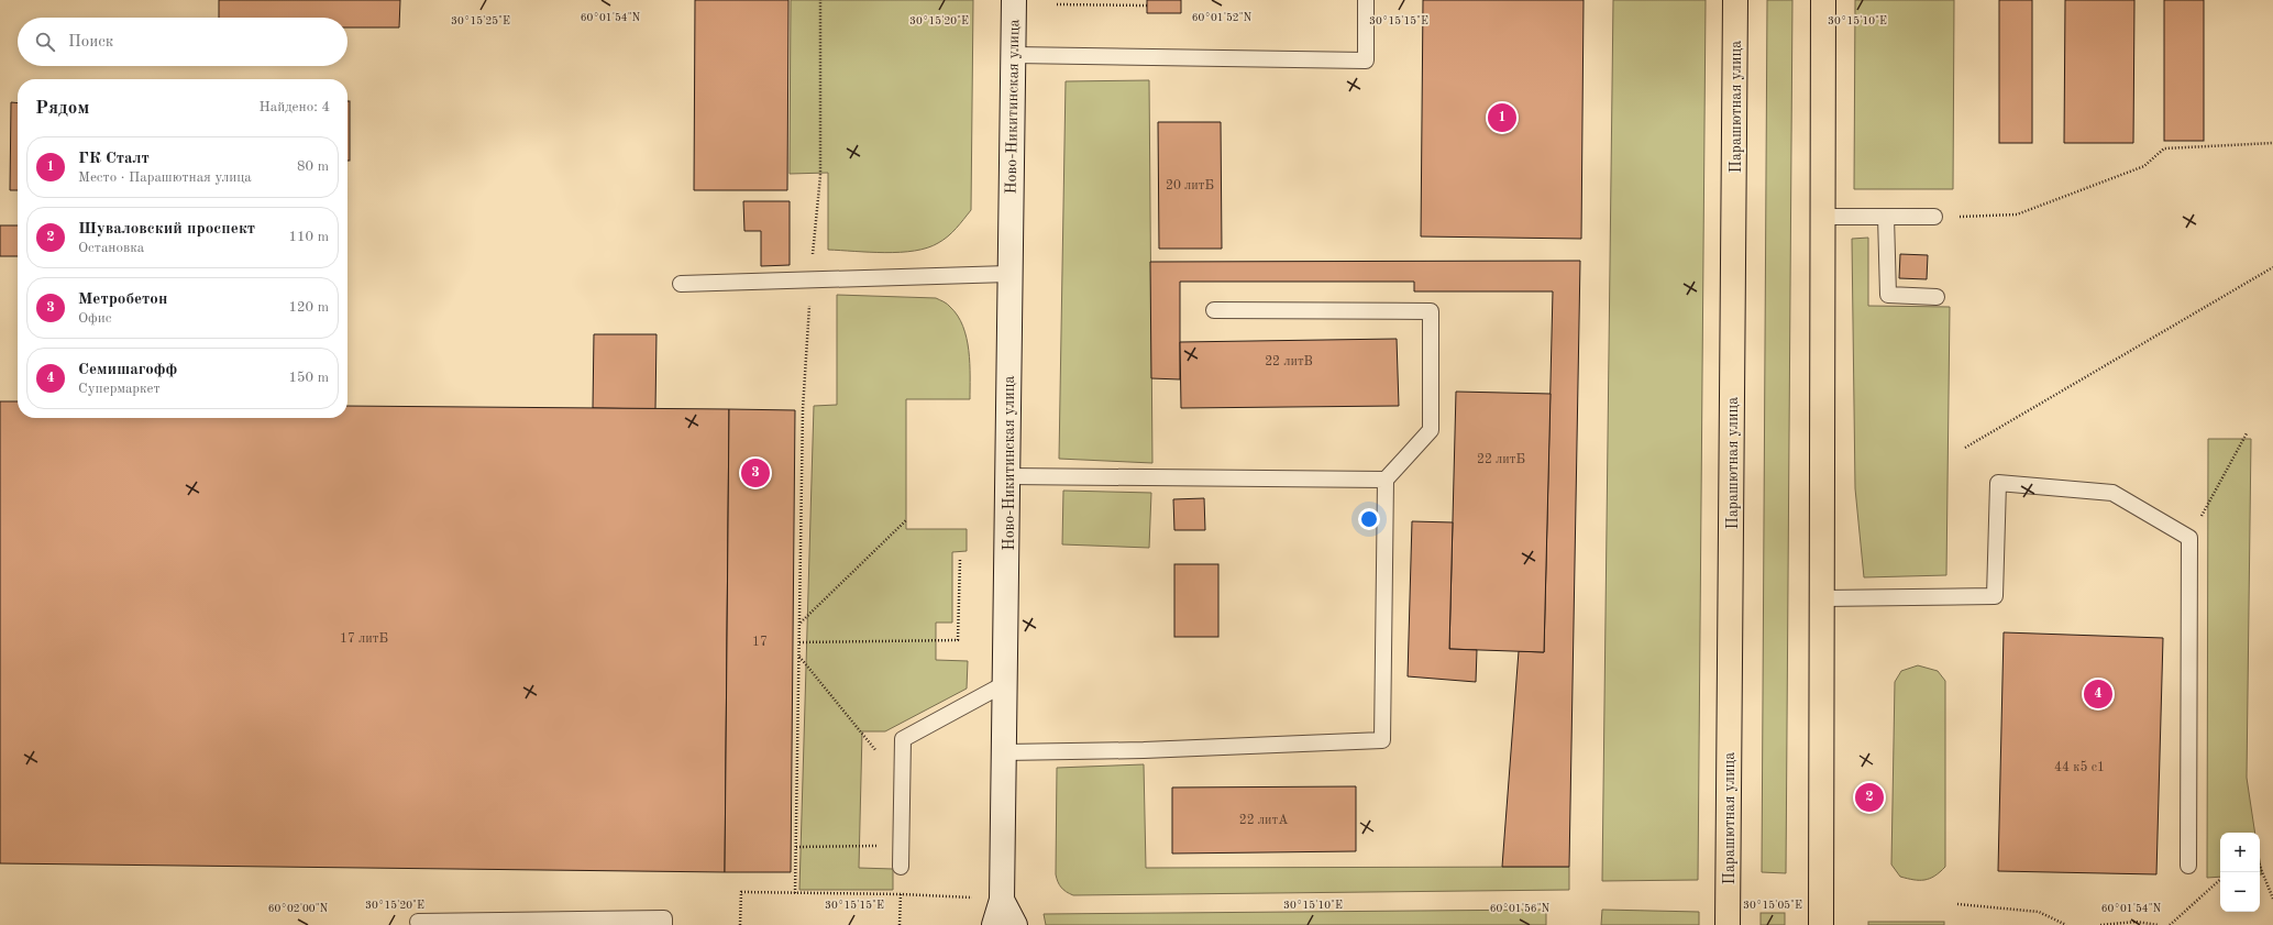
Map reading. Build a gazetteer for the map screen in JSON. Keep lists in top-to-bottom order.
{
  "streets": {
    "main road": ["Парашютная улица"],
    "street": ["Ново-Никитинская улица"]
  },
  "house_numbers": [
    "20 литБ",
    "22 литВ",
    "22 литБ",
    "17 литБ",
    "17",
    "44 к5 с1",
    "22 литА"
  ],
  "page": {
    "search": "Поиск",
    "heading": ["Рядом", "Найдено: 4"],
    "pins": [
      "1",
      "3",
      "4",
      "2"
    ],
    "list": [
      {
        "mark": "1",
        "name": "ГК Сталт",
        "note": "Место · Парашютная улица",
        "value": "80 m"
      },
      {
        "mark": "2",
        "name": "Шуваловский проспект",
        "note": "Остановка",
        "value": "110 m"
      },
      {
        "mark": "3",
        "name": "Метробетон",
        "note": "Офис",
        "value": "120 m"
      },
      {
        "mark": "4",
        "name": "Семишагофф",
        "note": "Супермаркет",
        "value": "150 m"
      }
    ],
    "map_buttons": ["+", "−"]
  },
  "coordinates": [
    "60°01'54\"N",
    "60°01'52\"N",
    "30°15'25\"E",
    "30°15'20\"E",
    "30°15'15\"E",
    "30°15'10\"E",
    "30°15'05\"E",
    "60°02'00\"N",
    "60°01'56\"N"
  ]
}
